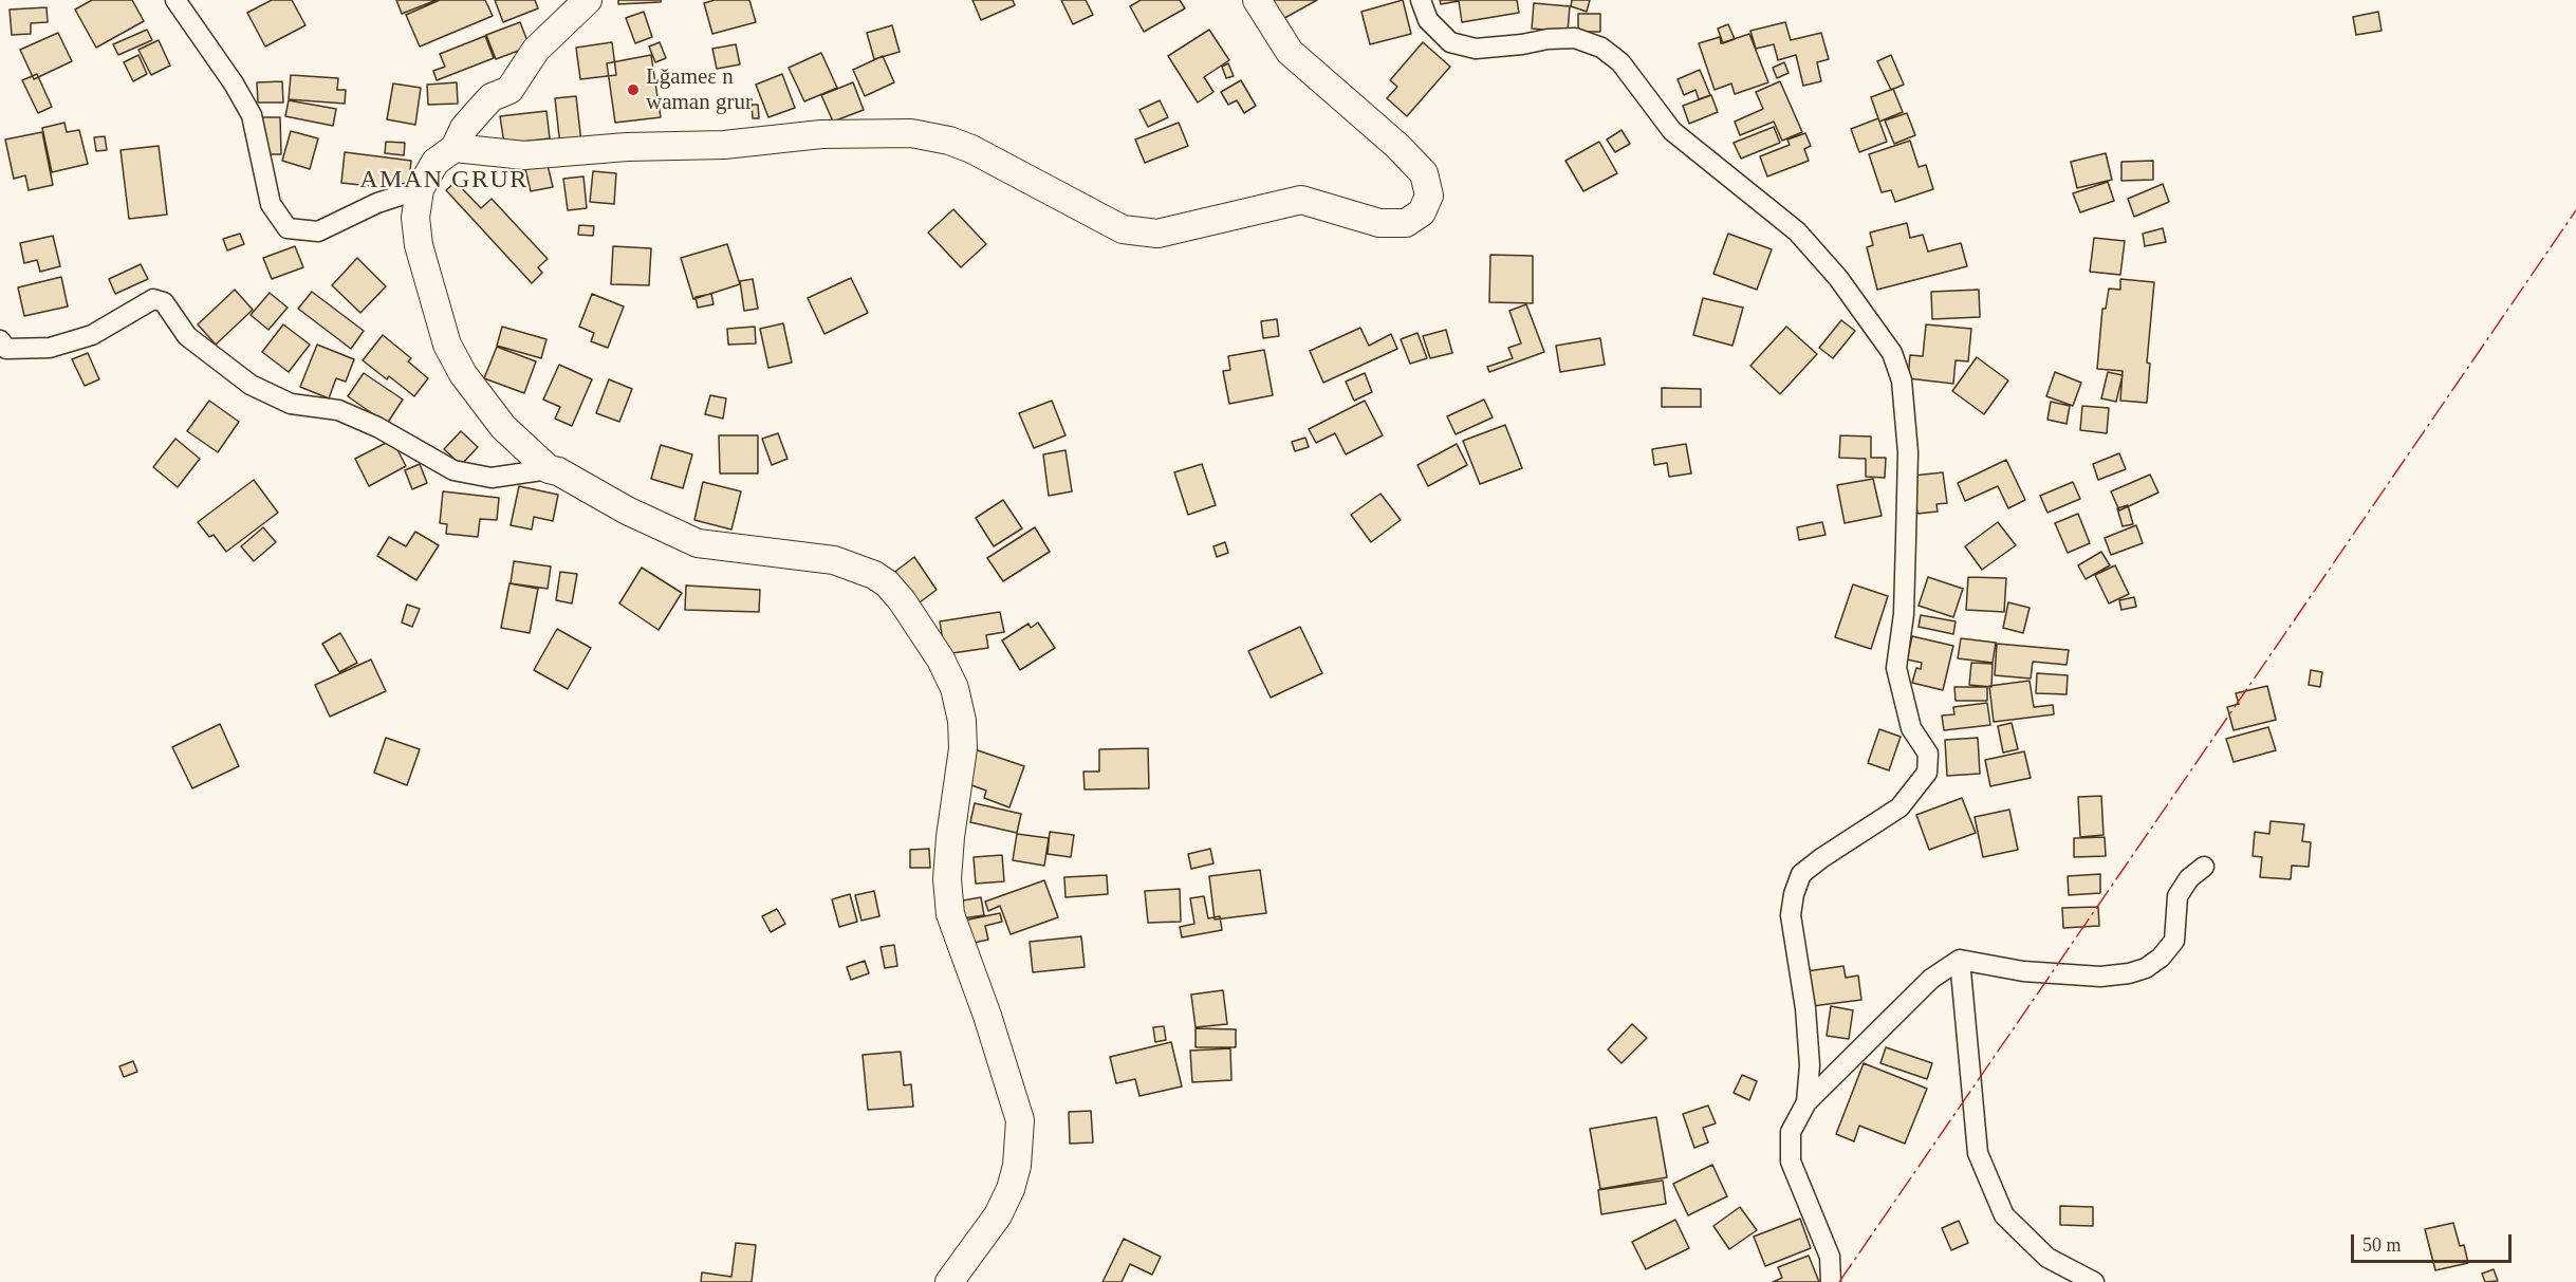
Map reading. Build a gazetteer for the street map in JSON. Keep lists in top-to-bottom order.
{
  "districts": ["AMAN GRUR"],
  "places": ["Lǧameε n waman grur"],
  "scale_bar": "50 m"
}
